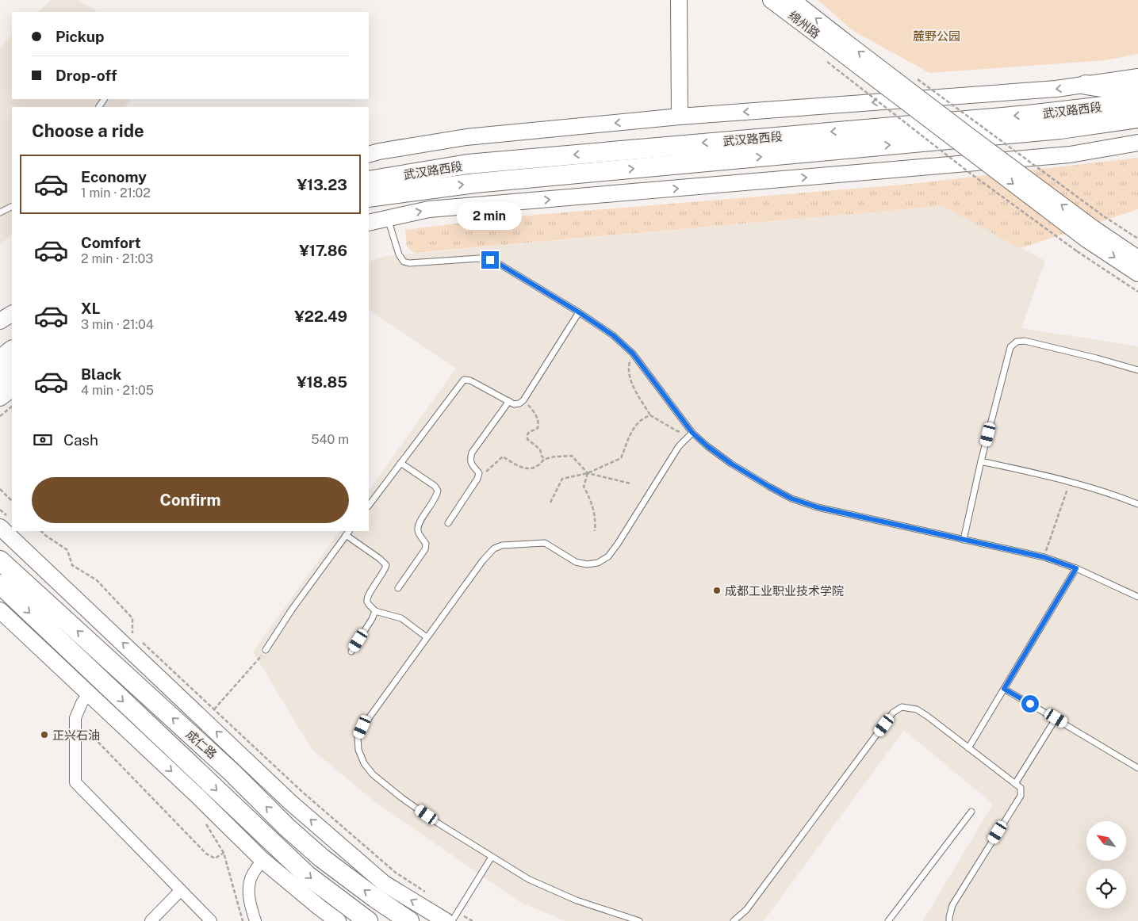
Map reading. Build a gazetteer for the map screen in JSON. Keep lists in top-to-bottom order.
{
  "streets": {
    "highway": ["武汉路西段", "成仁路"],
    "main road": ["绵州路"]
  },
  "parks": ["麓野公园"],
  "places": ["成都工业职业技术学院", "正兴石油"],
  "north": "top left",
  "page": {
    "banner": ["Pickup", "Drop-off"],
    "heading": "Choose a ride",
    "list": [
      {
        "name": "Economy",
        "note": "1 min · 21:02",
        "value": "¥13.23"
      },
      {
        "name": "Comfort",
        "note": "2 min · 21:03",
        "value": "¥17.86"
      },
      {
        "name": "XL",
        "note": "3 min · 21:04",
        "value": "¥22.49"
      },
      {
        "name": "Black",
        "note": "4 min · 21:05",
        "value": "¥18.85"
      }
    ],
    "bubble": "2 min",
    "pay": ["Cash", "540 m"],
    "buttons": "Confirm"
  }
}
